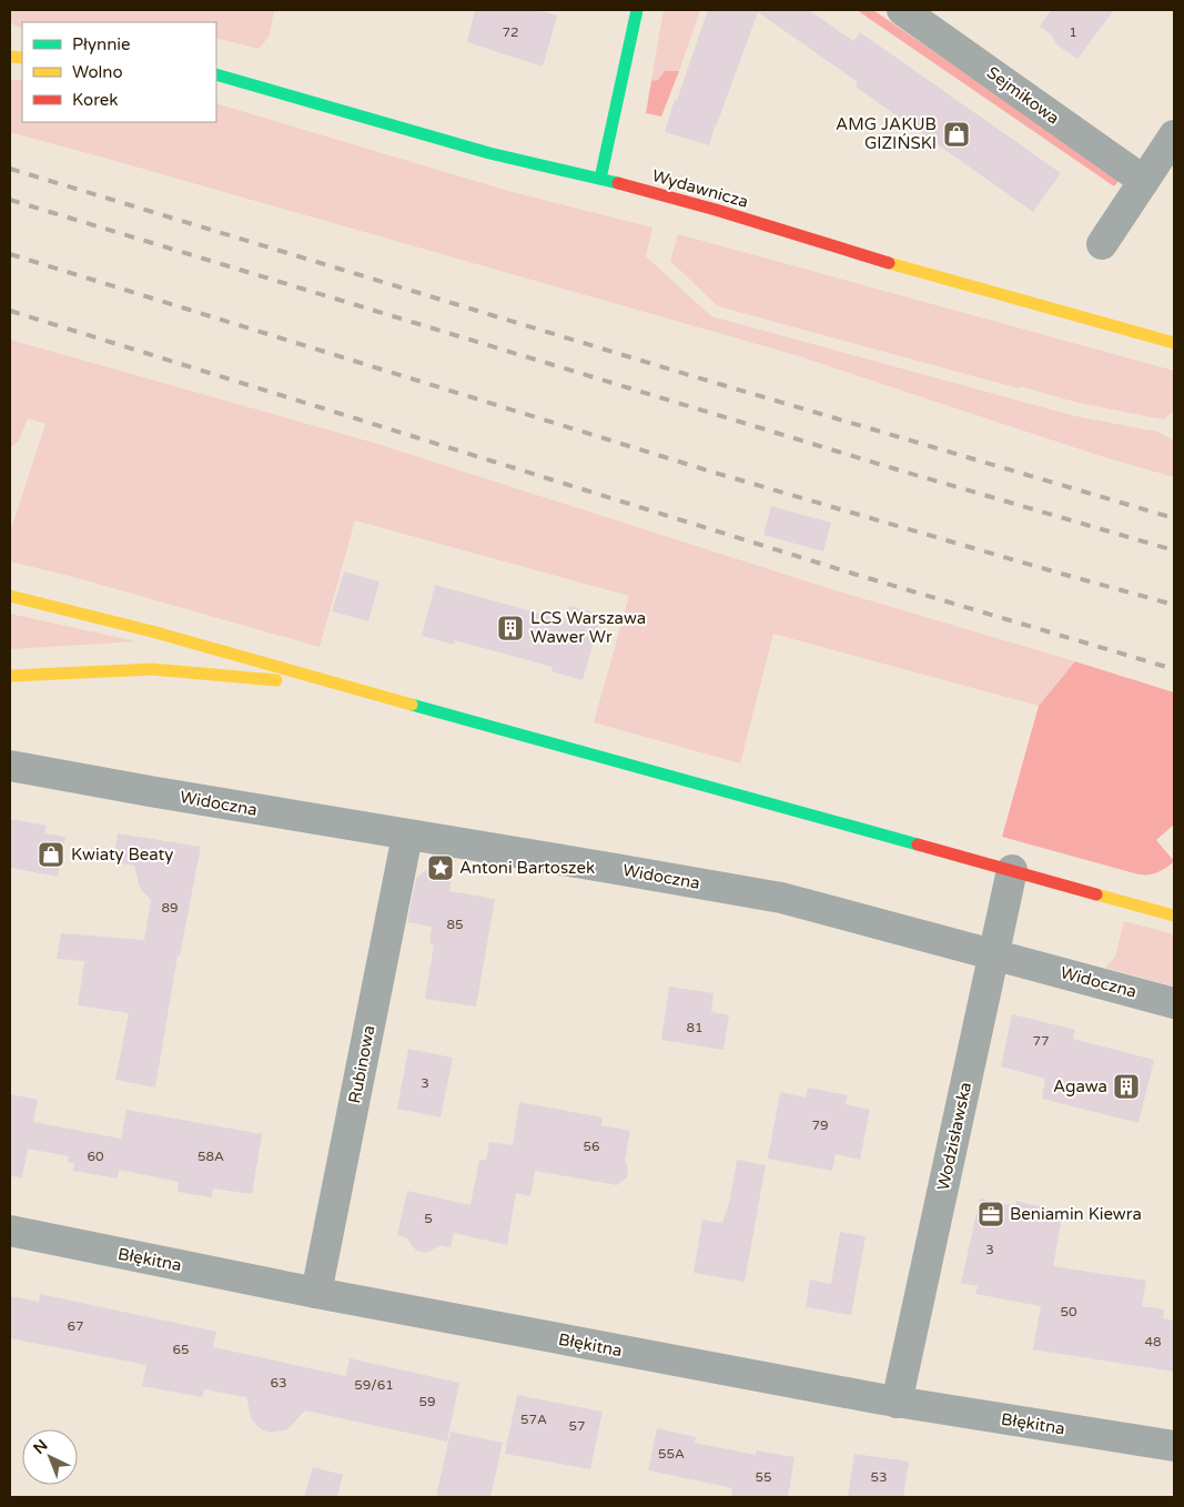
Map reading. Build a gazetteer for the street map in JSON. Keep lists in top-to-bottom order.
{
  "streets": {
    "main road": ["Wydawnicza"],
    "street": [
      "Sejmikowa",
      "Widoczna",
      "Rubinowa",
      "Wodzisławska",
      "Błękitna"
    ]
  },
  "crossings": [
    ["Widoczna", "Rubinowa"],
    ["Widoczna", "Wodzisławska"],
    ["Rubinowa", "Błękitna"],
    ["Wodzisławska", "Błękitna"]
  ],
  "places": {
    "shop": ["AMG JAKUB GIZIŃSKI", "Kwiaty Beaty"],
    "building": ["LCS Warszawa Wawer Wr", "Agawa"],
    "place": ["Antoni Bartoszek"],
    "office": ["Beniamin Kiewra"]
  },
  "house_numbers": [
    "72",
    "1",
    "89",
    "85",
    "81",
    "77",
    "3",
    "79",
    "56",
    "60",
    "58A",
    "5",
    "3",
    "50",
    "67",
    "48",
    "65",
    "63",
    "59/61",
    "59",
    "57A",
    "57",
    "55A",
    "55",
    "53"
  ],
  "legend": ["Płynnie", "Wolno", "Korek"],
  "north": "top left"
}
